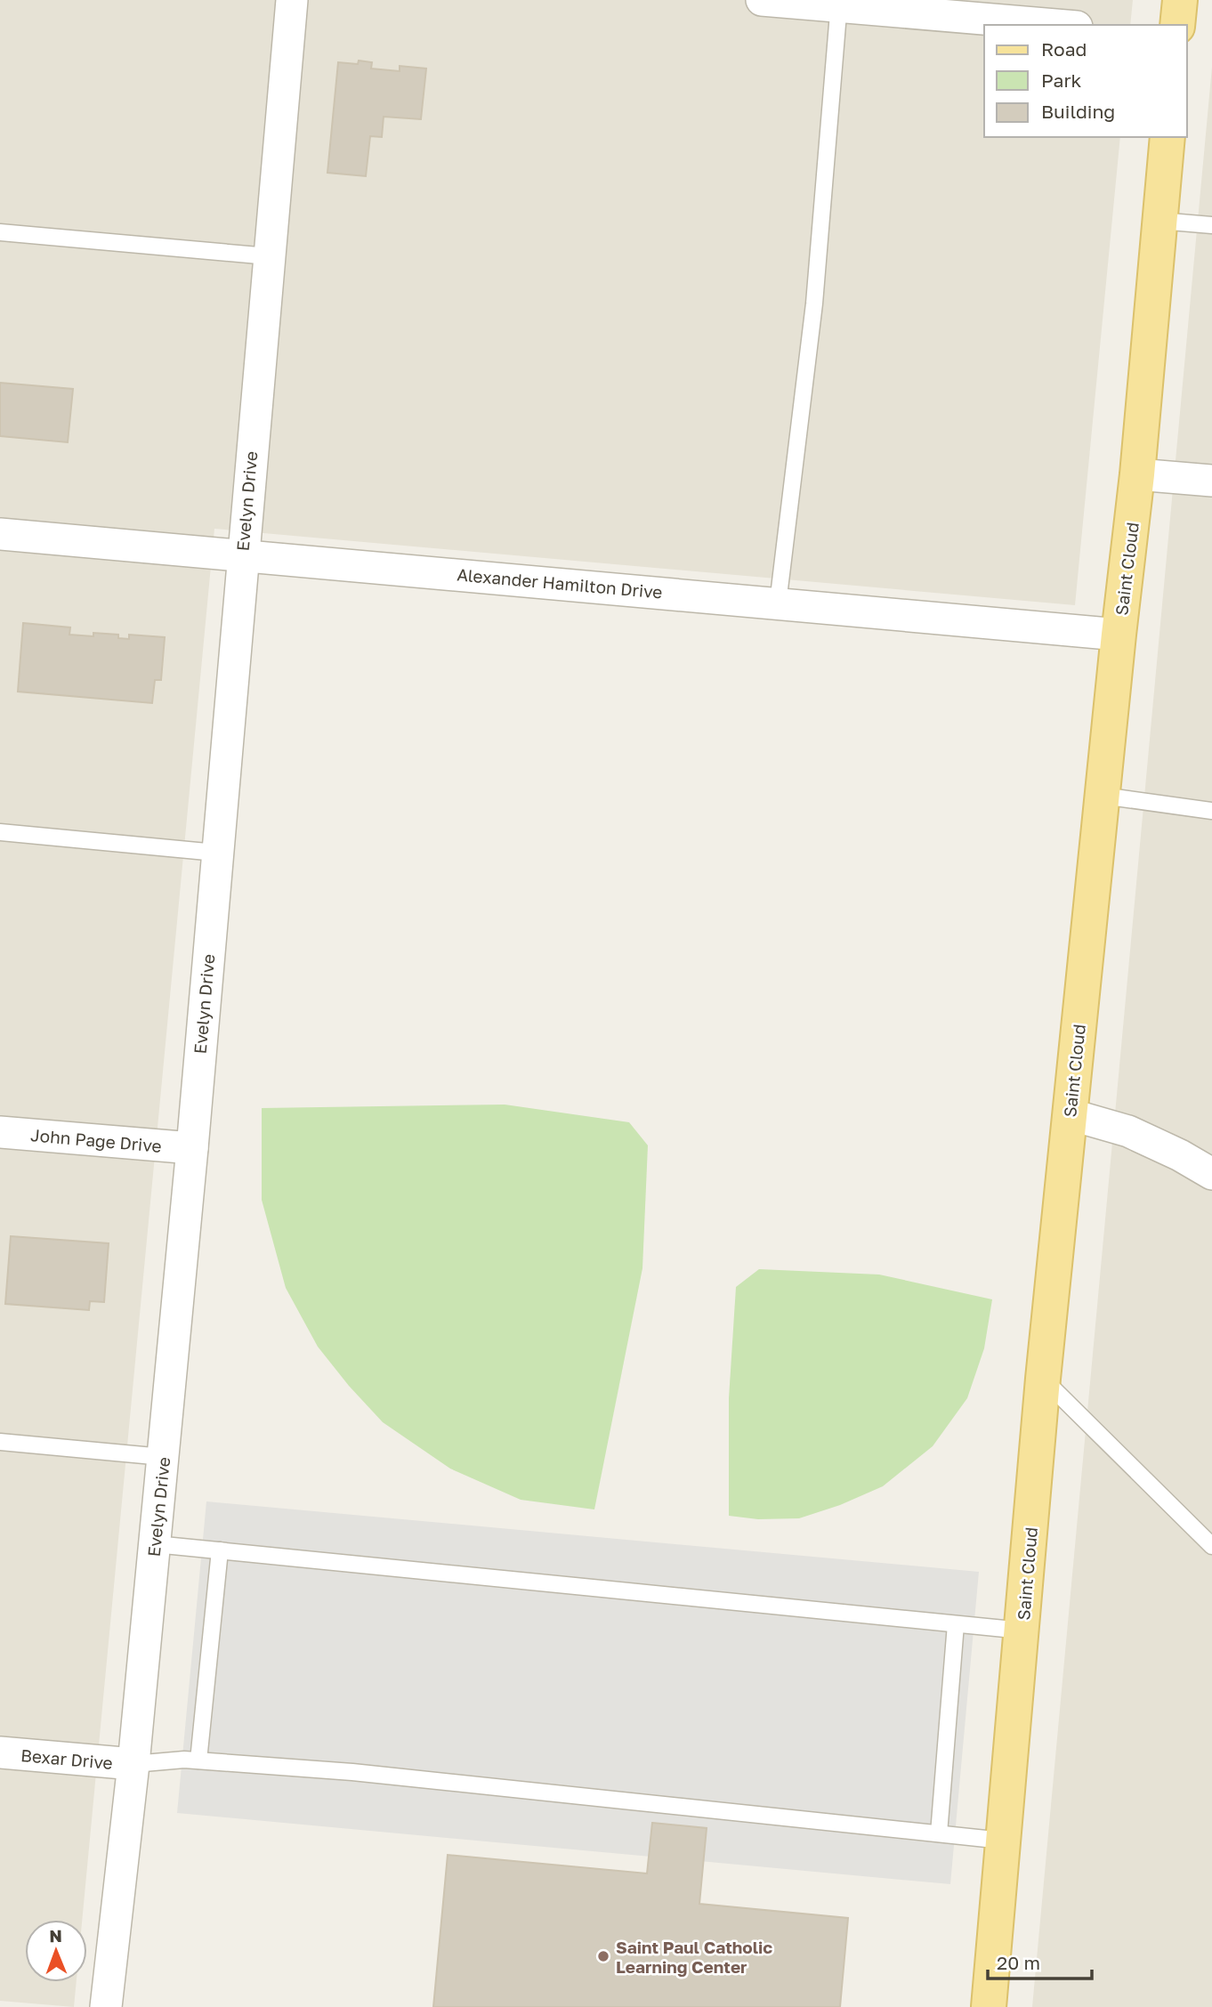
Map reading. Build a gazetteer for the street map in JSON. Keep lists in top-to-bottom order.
{
  "streets": {
    "main road": ["Saint Cloud"],
    "street": [
      "Evelyn Drive",
      "Alexander Hamilton Drive",
      "John Page Drive",
      "Bexar Drive"
    ]
  },
  "crossings": [
    ["Evelyn Drive", "Alexander Hamilton Drive"],
    ["Evelyn Drive", "John Page Drive"],
    ["Evelyn Drive", "Bexar Drive"],
    ["Saint Cloud", "Alexander Hamilton Drive"]
  ],
  "places": ["Saint Paul Catholic Learning Center"],
  "legend": ["Road", "Park", "Building"],
  "scale_bar": "20 m",
  "north": "top"
}
